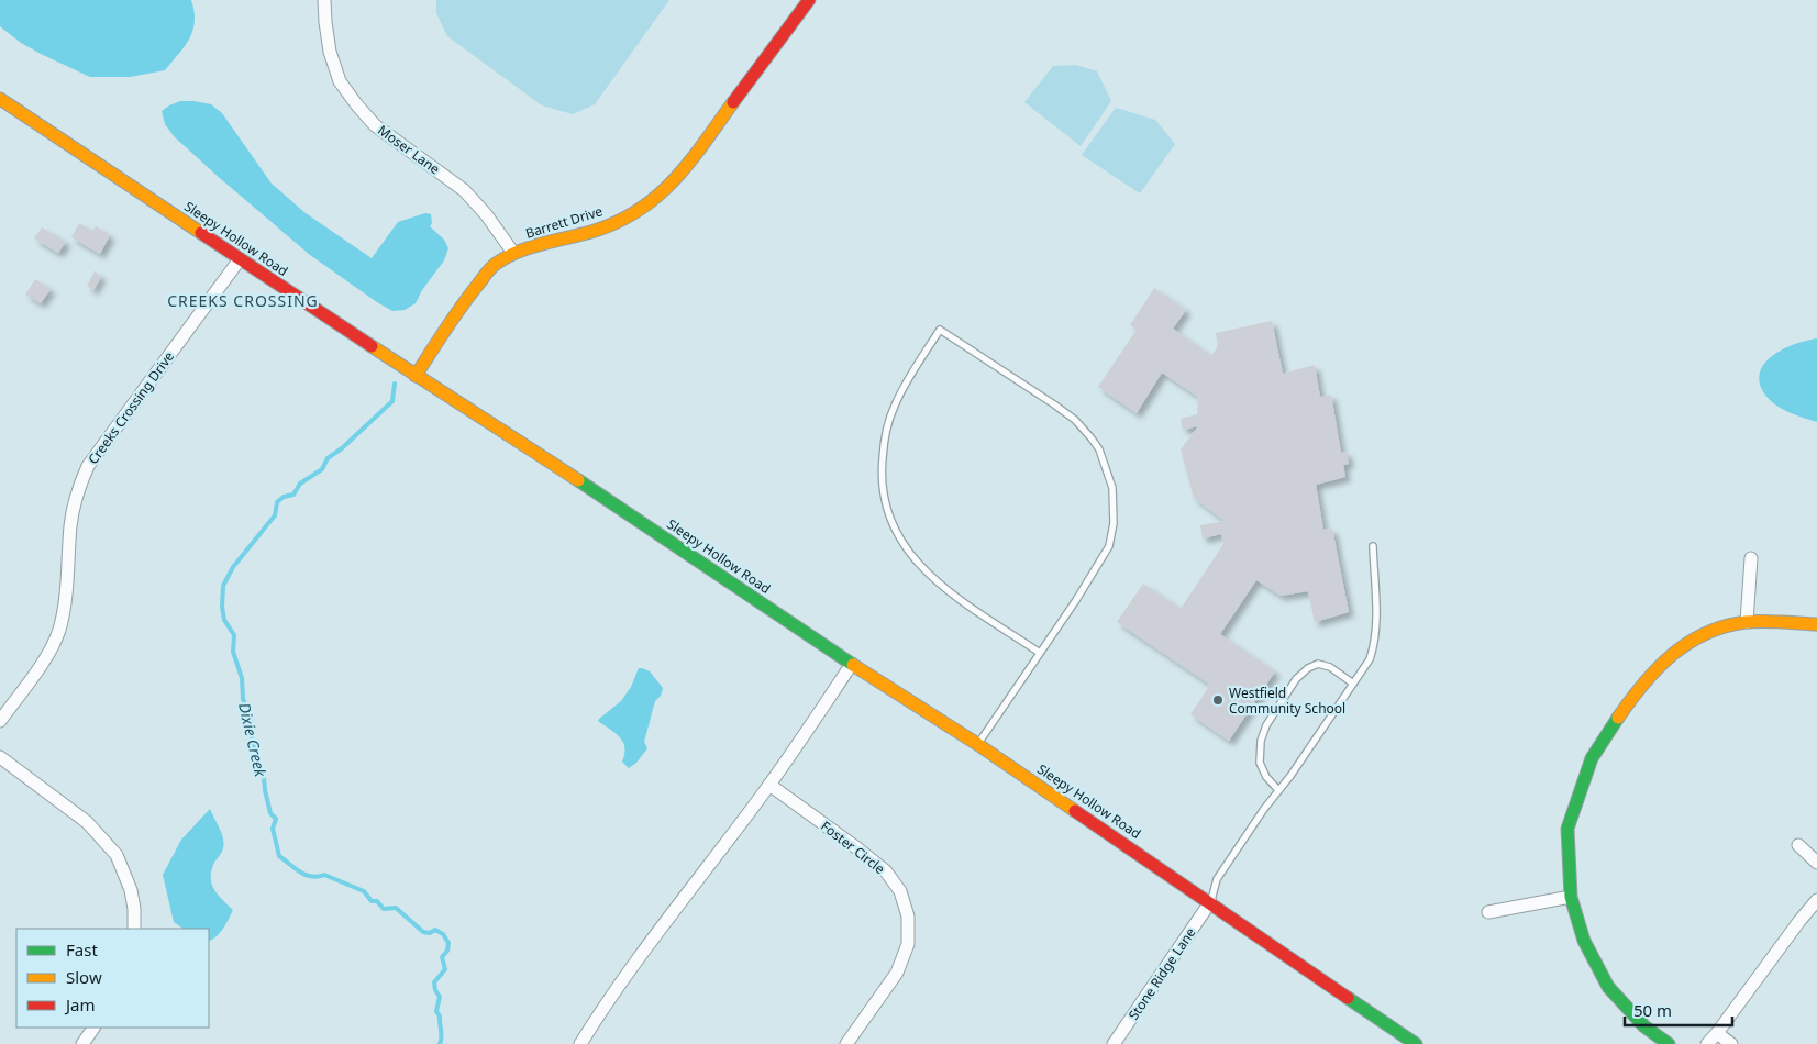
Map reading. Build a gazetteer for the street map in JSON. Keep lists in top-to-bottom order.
{
  "streets": {
    "street": [
      "Moser Lane",
      "Barrett Drive",
      "Sleepy Hollow Road",
      "Creeks Crossing Drive",
      "Foster Circle",
      "Stone Ridge Lane"
    ]
  },
  "crossings": [
    ["Moser Lane", "Barrett Drive"],
    ["Barrett Drive", "Sleepy Hollow Road"],
    ["Sleepy Hollow Road", "Creeks Crossing Drive"],
    ["Sleepy Hollow Road", "Stone Ridge Lane"]
  ],
  "districts": ["CREEKS CROSSING"],
  "water": ["Dixie Creek"],
  "places": ["Westfield Community School"],
  "legend": ["Fast", "Slow", "Jam"],
  "scale_bar": "50 m"
}
